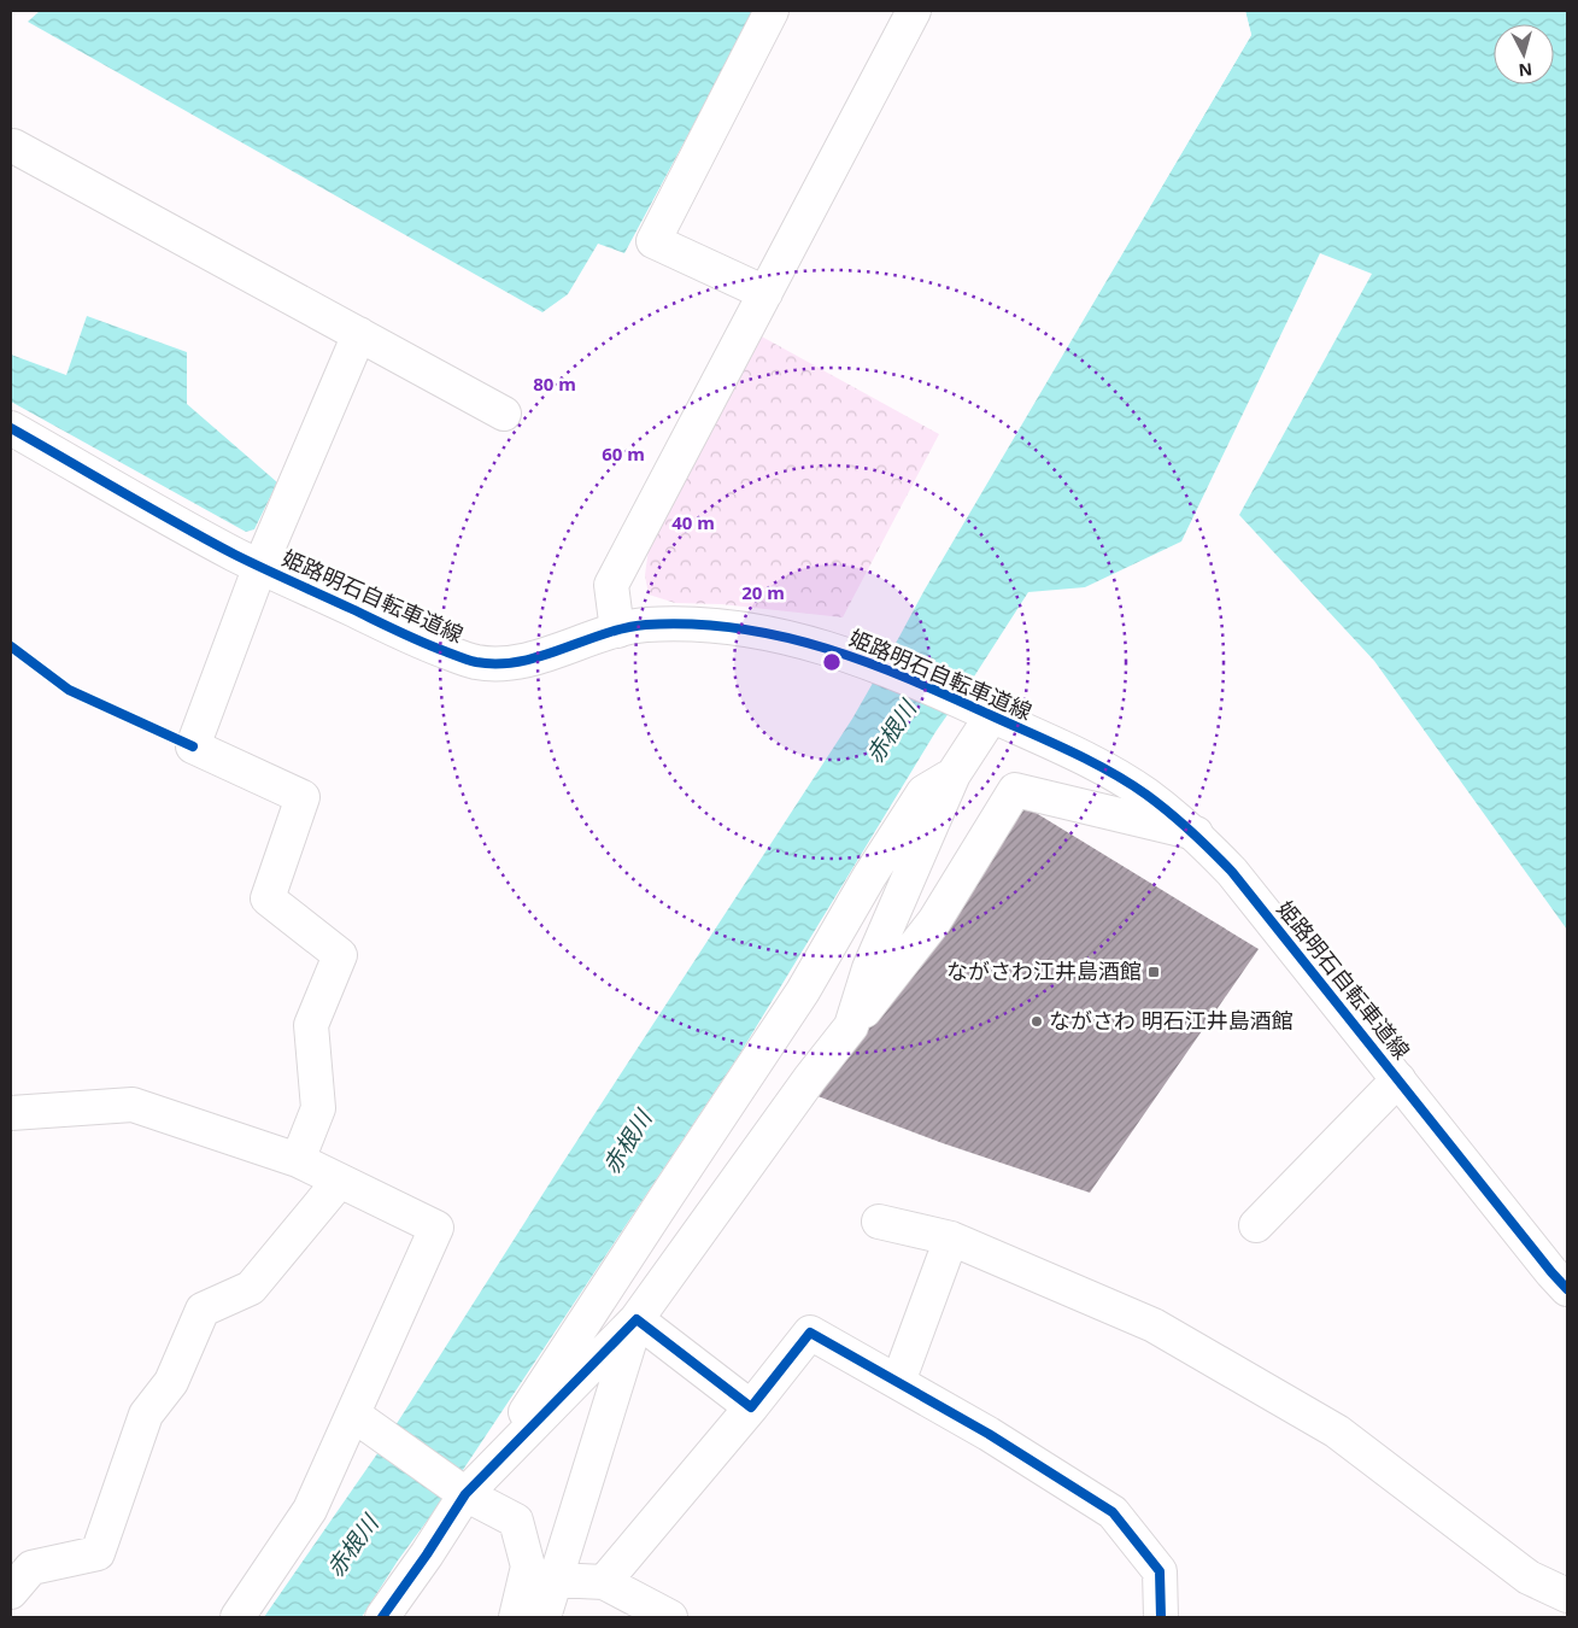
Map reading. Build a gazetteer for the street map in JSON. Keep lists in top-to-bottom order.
{
  "streets": {
    "street": ["姫路明石自転車道線"]
  },
  "water": ["赤根川"],
  "places": {
    "transit": ["ながさわ江井島酒館"],
    "other": ["ながさわ 明石江井島酒館"]
  },
  "north": "bottom",
  "rings": [
    "80 m",
    "60 m",
    "40 m",
    "20 m"
  ]
}
